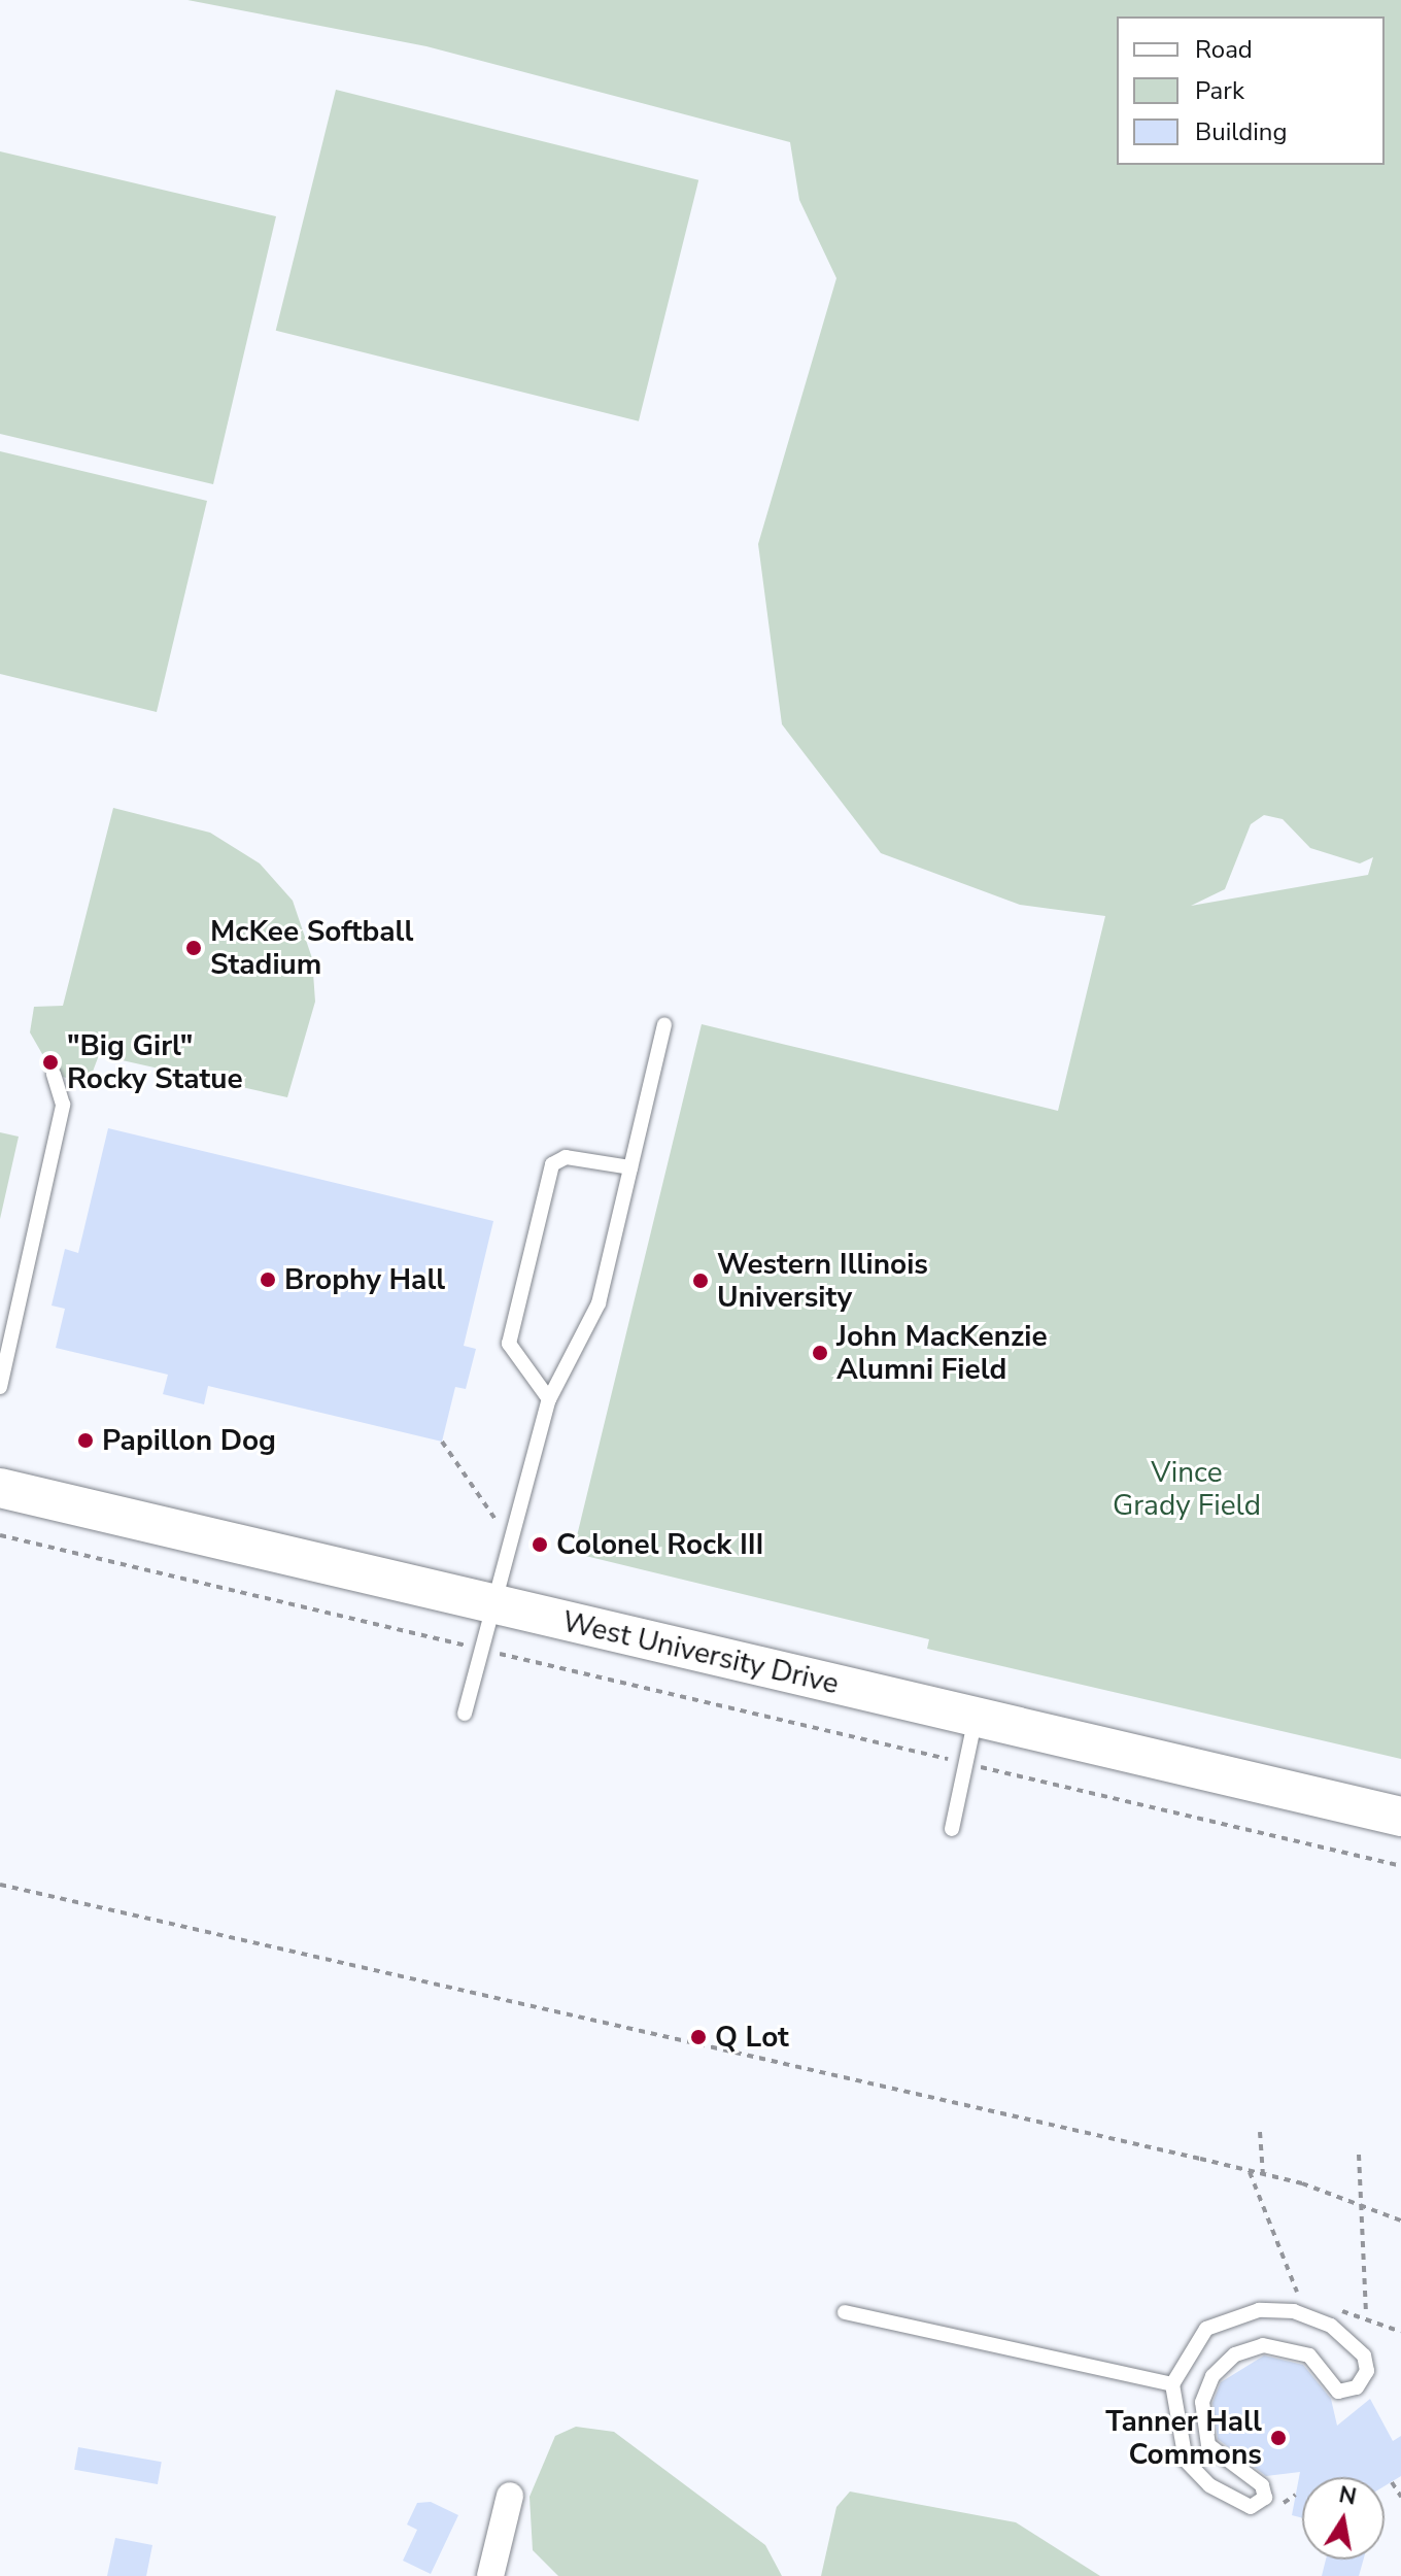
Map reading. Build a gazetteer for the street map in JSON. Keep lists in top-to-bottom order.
{
  "streets": {
    "street": ["West University Drive"]
  },
  "parks": ["Vince Grady Field"],
  "places": [
    "McKee Softball Stadium",
    "\"Big Girl\" Rocky Statue",
    "Brophy Hall",
    "Western Illinois University",
    "John MacKenzie Alumni Field",
    "Papillon Dog",
    "Colonel Rock III",
    "Q Lot",
    "Tanner Hall Commons"
  ],
  "legend": ["Road", "Park", "Building"],
  "north": "top"
}
